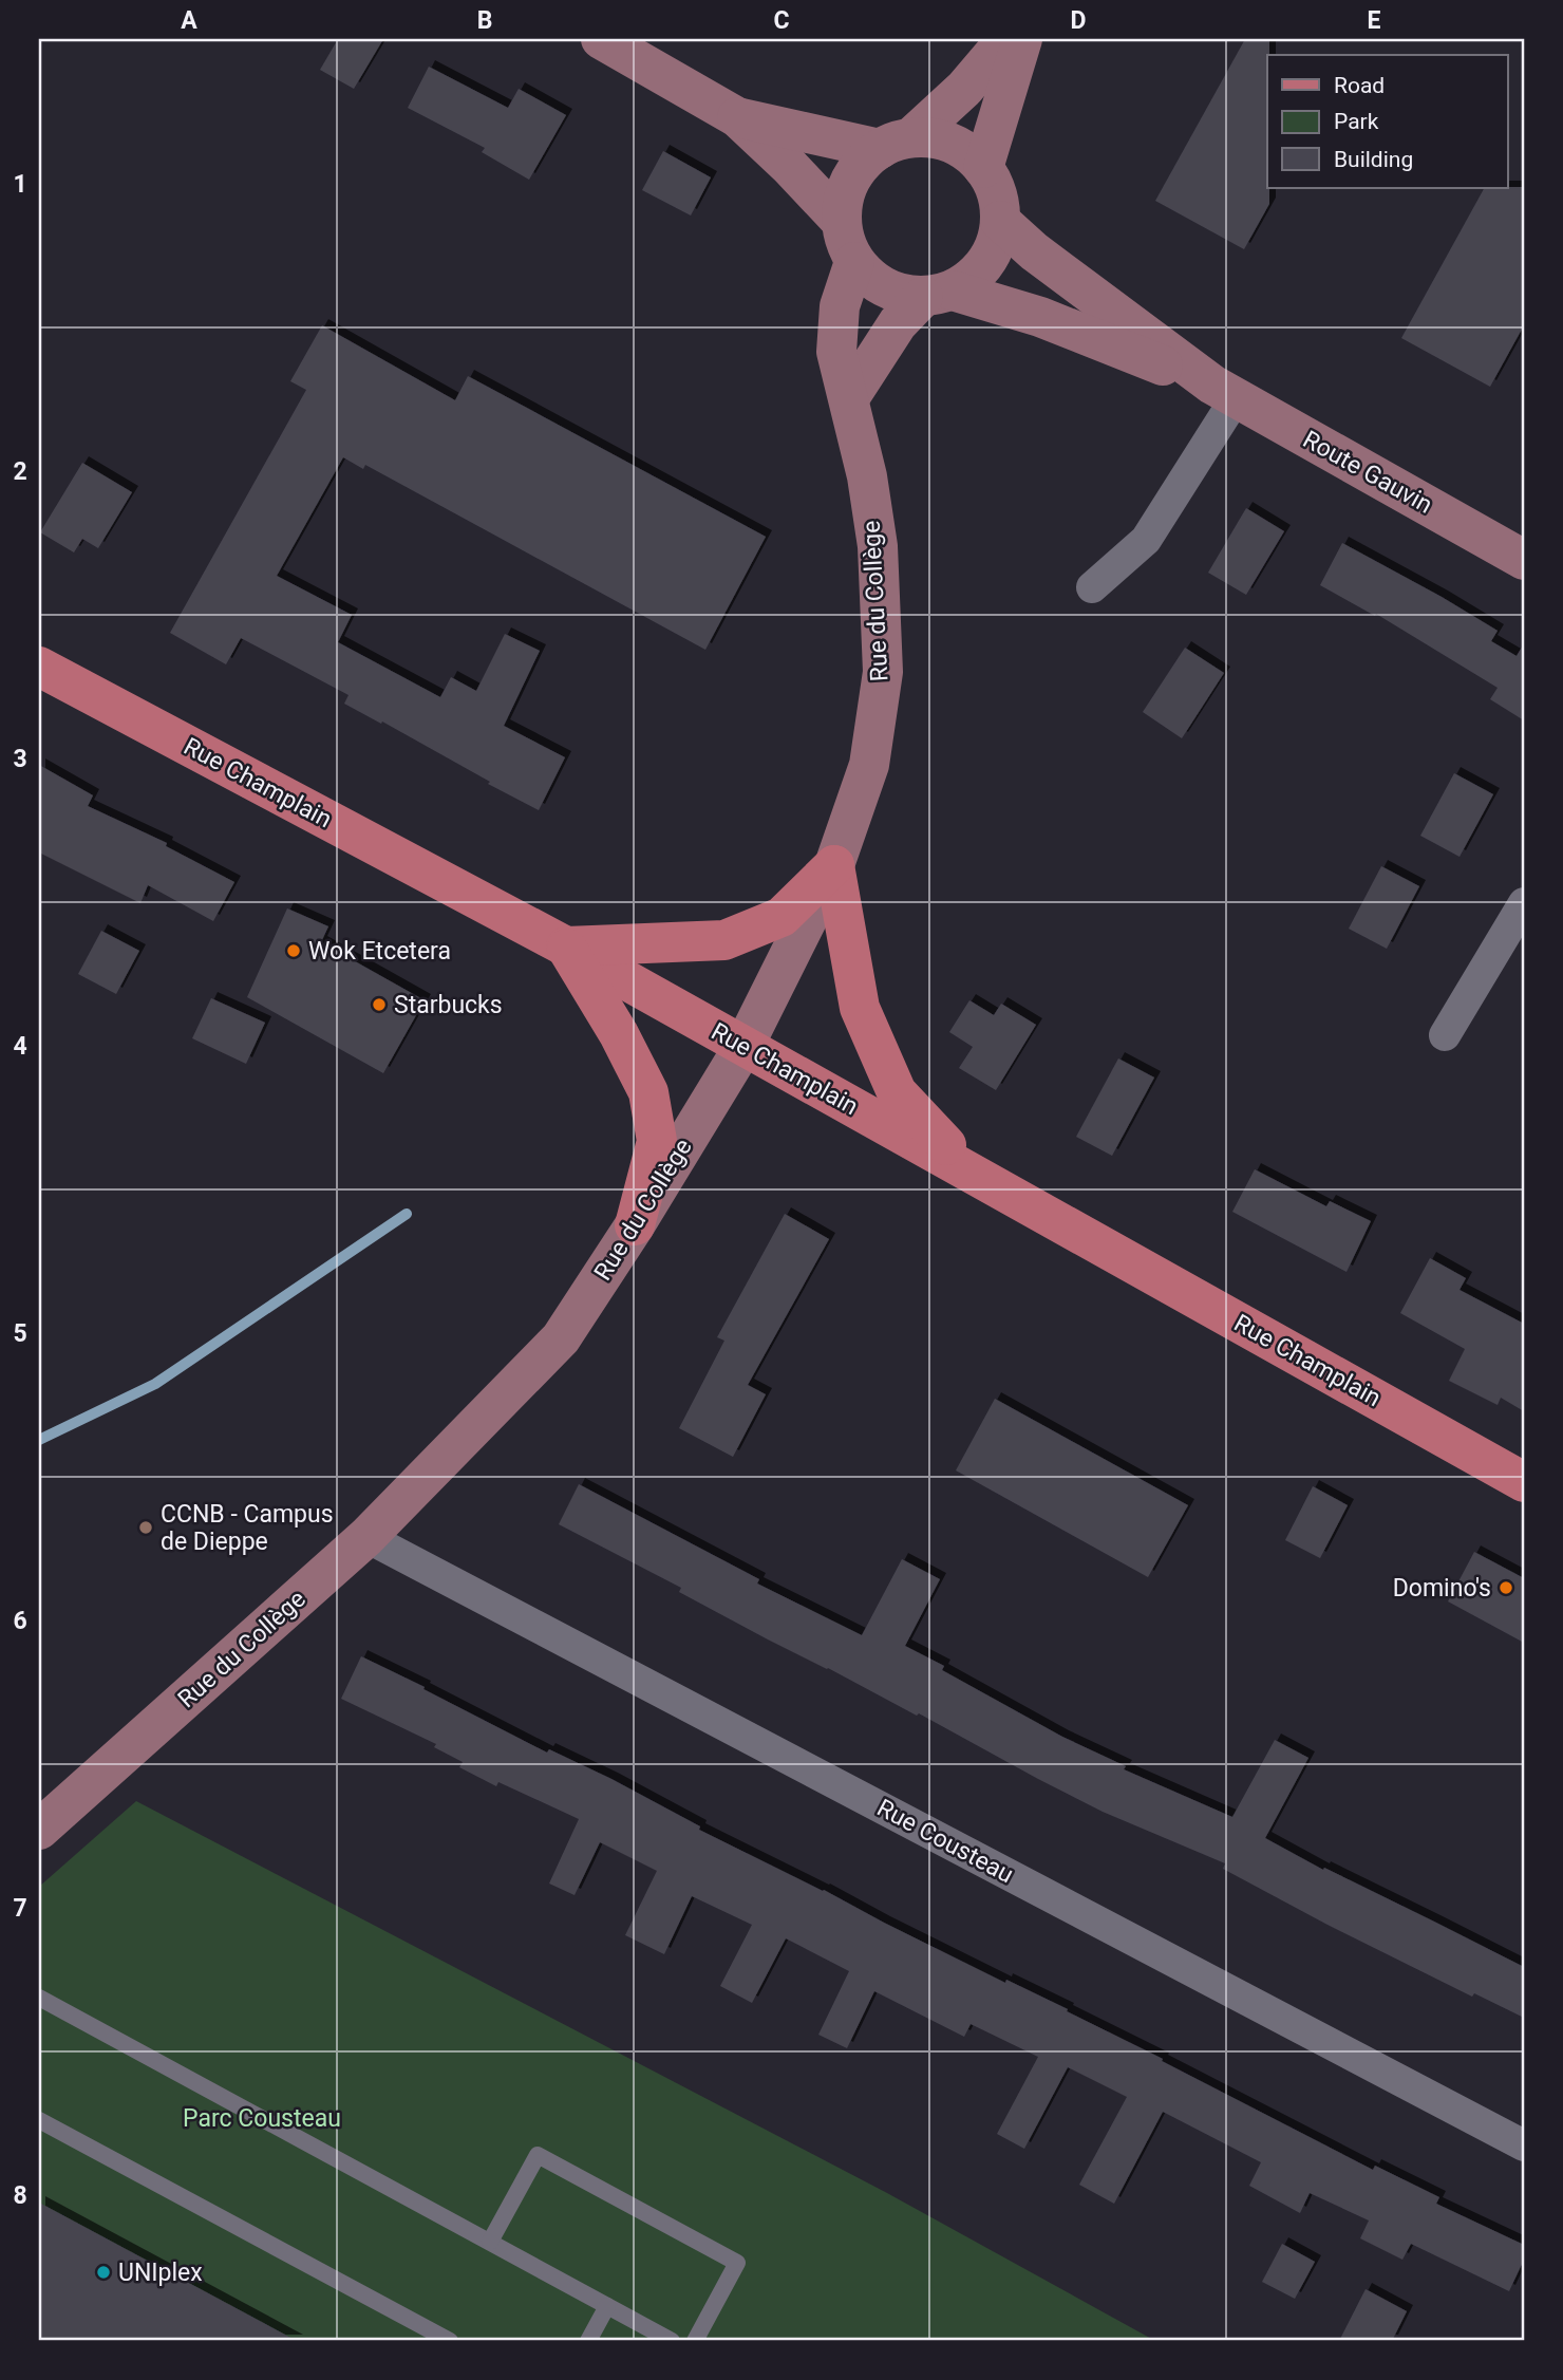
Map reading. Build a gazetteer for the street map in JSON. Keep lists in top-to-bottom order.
{
  "streets": {
    "main road": ["Rue Champlain"],
    "street": ["Route Gauvin", "Rue du Collège", "Rue Cousteau"]
  },
  "crossings": [
    ["Route Gauvin", "Rue du Collège"],
    ["Rue du Collège", "Rue Champlain"],
    ["Rue du Collège", "Rue Cousteau"]
  ],
  "parks": ["Parc Cousteau"],
  "places": [
    "Wok Etcetera",
    "Starbucks",
    "CCNB - Campus de Dieppe",
    "Domino's",
    "UNIplex"
  ],
  "legend": ["Road", "Park", "Building"],
  "grid": {
    "columns": [
      "A",
      "B",
      "C",
      "D",
      "E"
    ],
    "rows": [
      "1",
      "2",
      "3",
      "4",
      "5",
      "6",
      "7",
      "8"
    ]
  }
}
